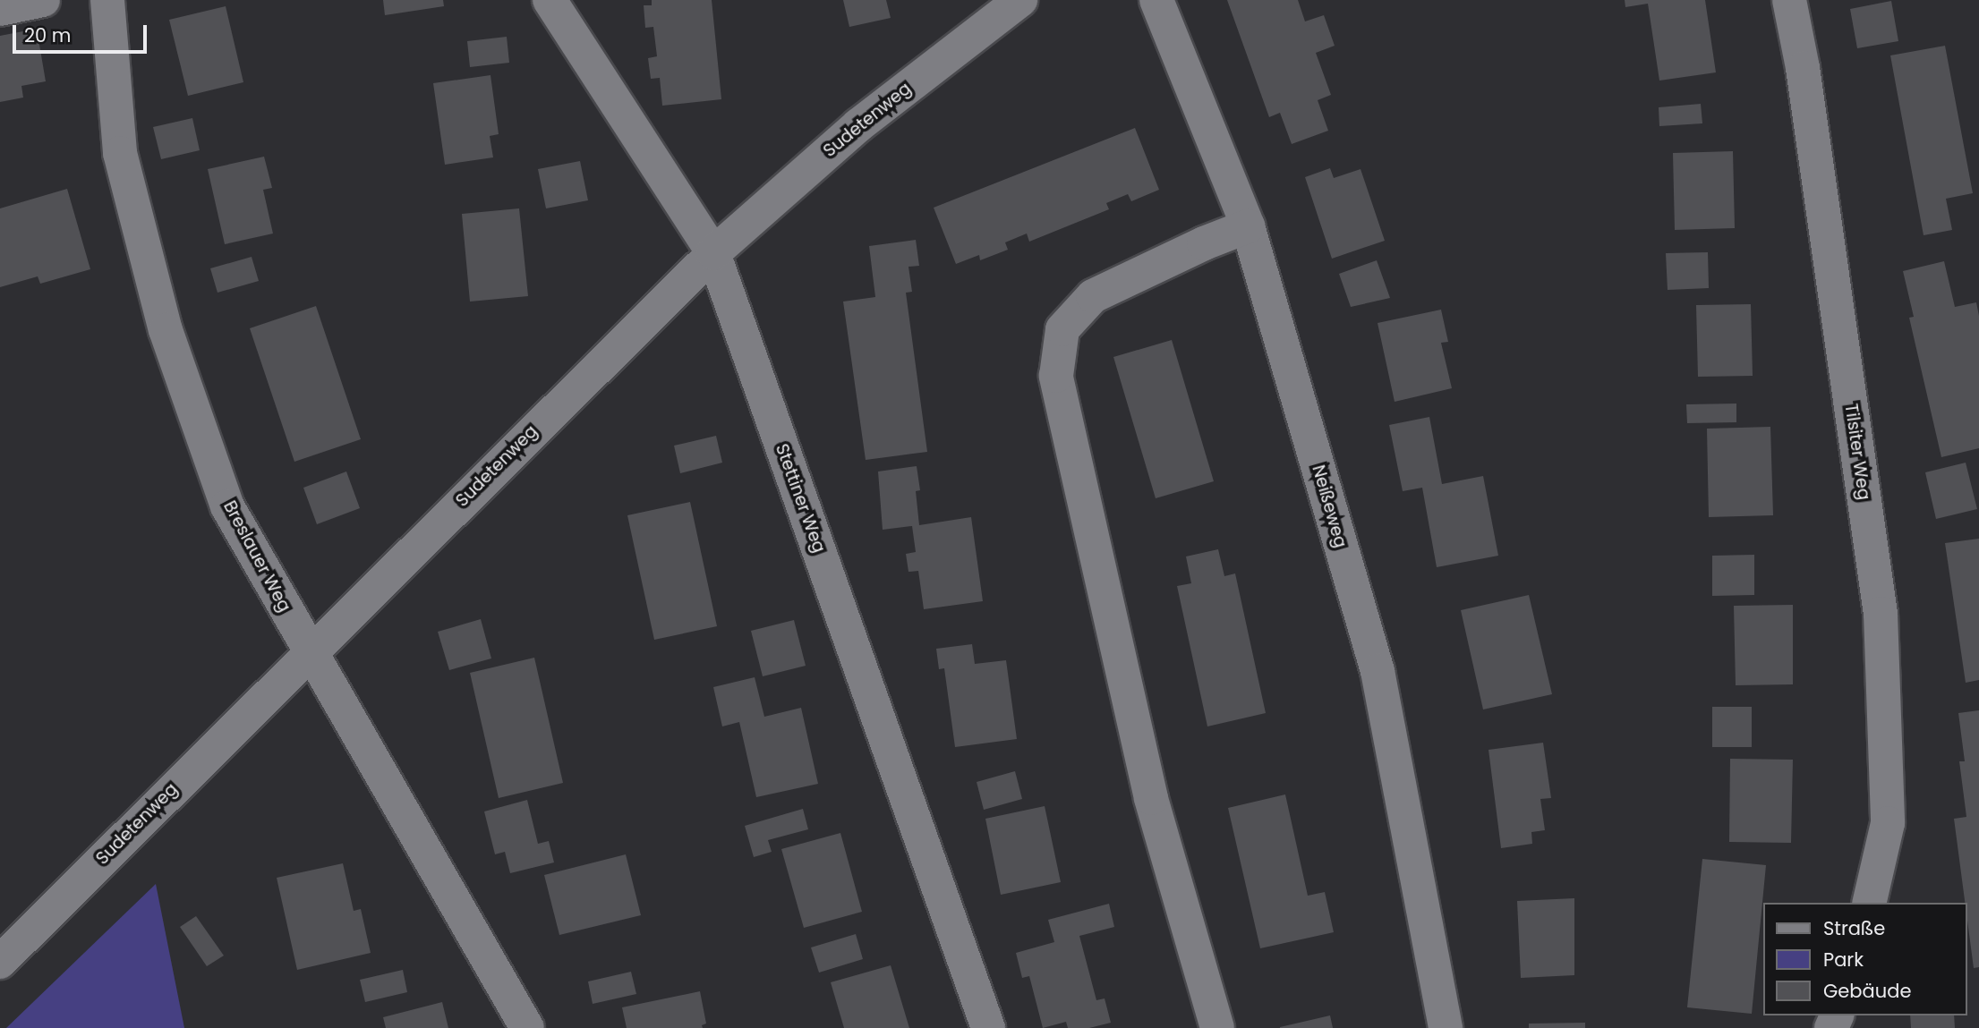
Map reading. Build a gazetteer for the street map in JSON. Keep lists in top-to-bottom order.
{
  "streets": {
    "street": [
      "Sudetenweg",
      "Tilsiter Weg",
      "Stettiner Weg",
      "Neißeweg",
      "Breslauer Weg"
    ]
  },
  "crossings": [
    ["Sudetenweg", "Stettiner Weg"],
    ["Sudetenweg", "Breslauer Weg"]
  ],
  "legend": ["Straße", "Park", "Gebäude"],
  "scale_bar": "20 m"
}
